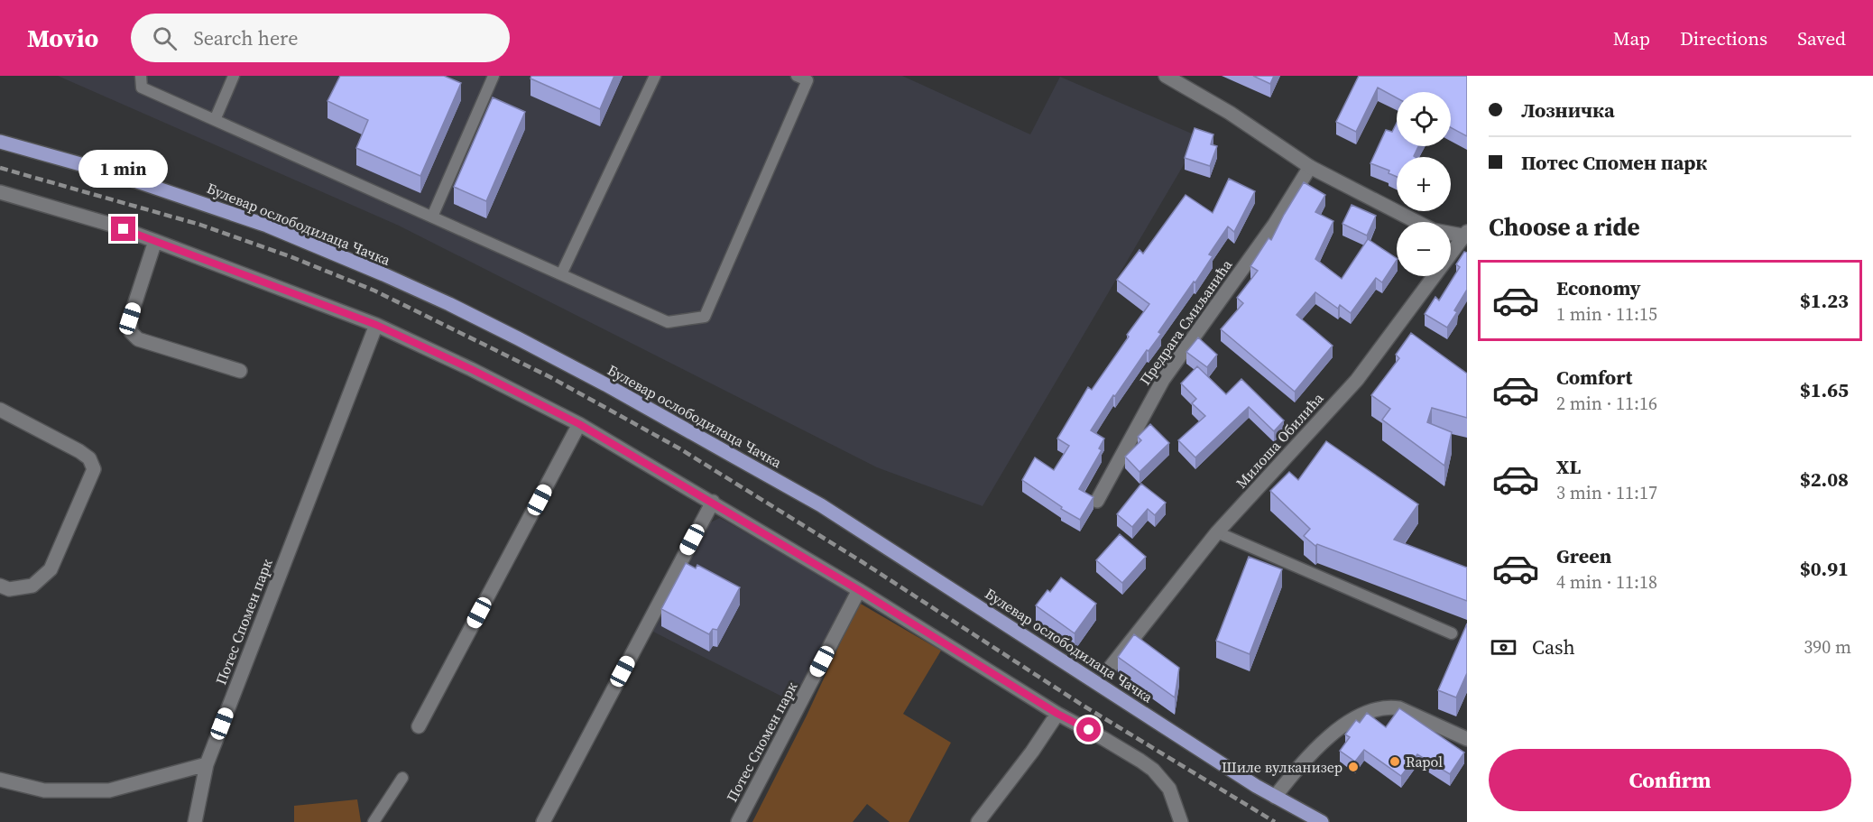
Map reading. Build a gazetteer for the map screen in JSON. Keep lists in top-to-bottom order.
{
  "streets": {
    "main road": ["Булевар ослободилаца Чачка"],
    "street": ["Предрага Смиљанића", "Милоша Обилића", "Потес Спомен парк"]
  },
  "places": ["Rapol", "Шиле вулканизер"],
  "page": {
    "header": "Movio",
    "search": "Search here",
    "nav": ["Map", "Directions", "Saved"],
    "banner": ["Лозничка", "Потес Спомен парк"],
    "map_buttons": ["+", "−"],
    "bubble": "1 min",
    "heading": "Choose a ride",
    "list": [
      {
        "name": "Economy",
        "note": "1 min · 11:15",
        "value": "$1.23"
      },
      {
        "name": "Comfort",
        "note": "2 min · 11:16",
        "value": "$1.65"
      },
      {
        "name": "XL",
        "note": "3 min · 11:17",
        "value": "$2.08"
      },
      {
        "name": "Green",
        "note": "4 min · 11:18",
        "value": "$0.91"
      }
    ],
    "pay": ["Cash", "390 m"],
    "buttons": "Confirm"
  }
}
